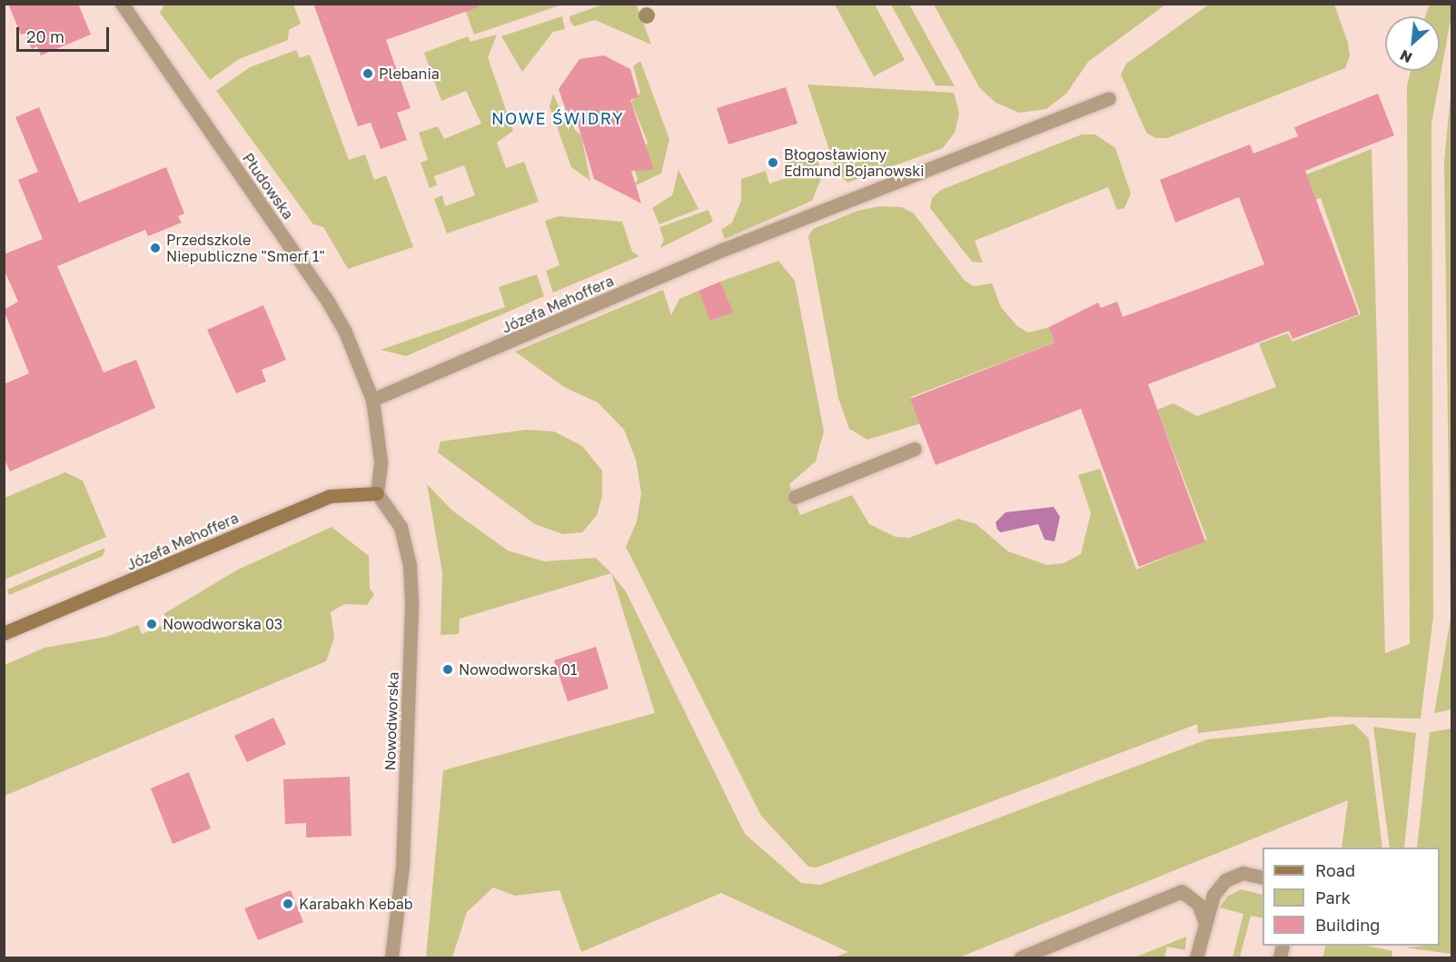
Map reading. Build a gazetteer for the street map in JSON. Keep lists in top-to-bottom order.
{
  "streets": {
    "street": ["Płudowska", "Józefa Mehoffera", "Nowodworska"]
  },
  "crossings": [
    ["Płudowska", "Józefa Mehoffera"],
    ["Płudowska", "Nowodworska"],
    ["Józefa Mehoffera", "Nowodworska"]
  ],
  "districts": ["NOWE ŚWIDRY"],
  "places": [
    "Plebania",
    "Błogosławiony Edmund Bojanowski",
    "Przedszkole Niepubliczne \"Smerf 1\"",
    "Nowodworska 03",
    "Nowodworska 01",
    "Karabakh Kebab"
  ],
  "legend": ["Road", "Park", "Building"],
  "scale_bar": "20 m",
  "north": "bottom left"
}
